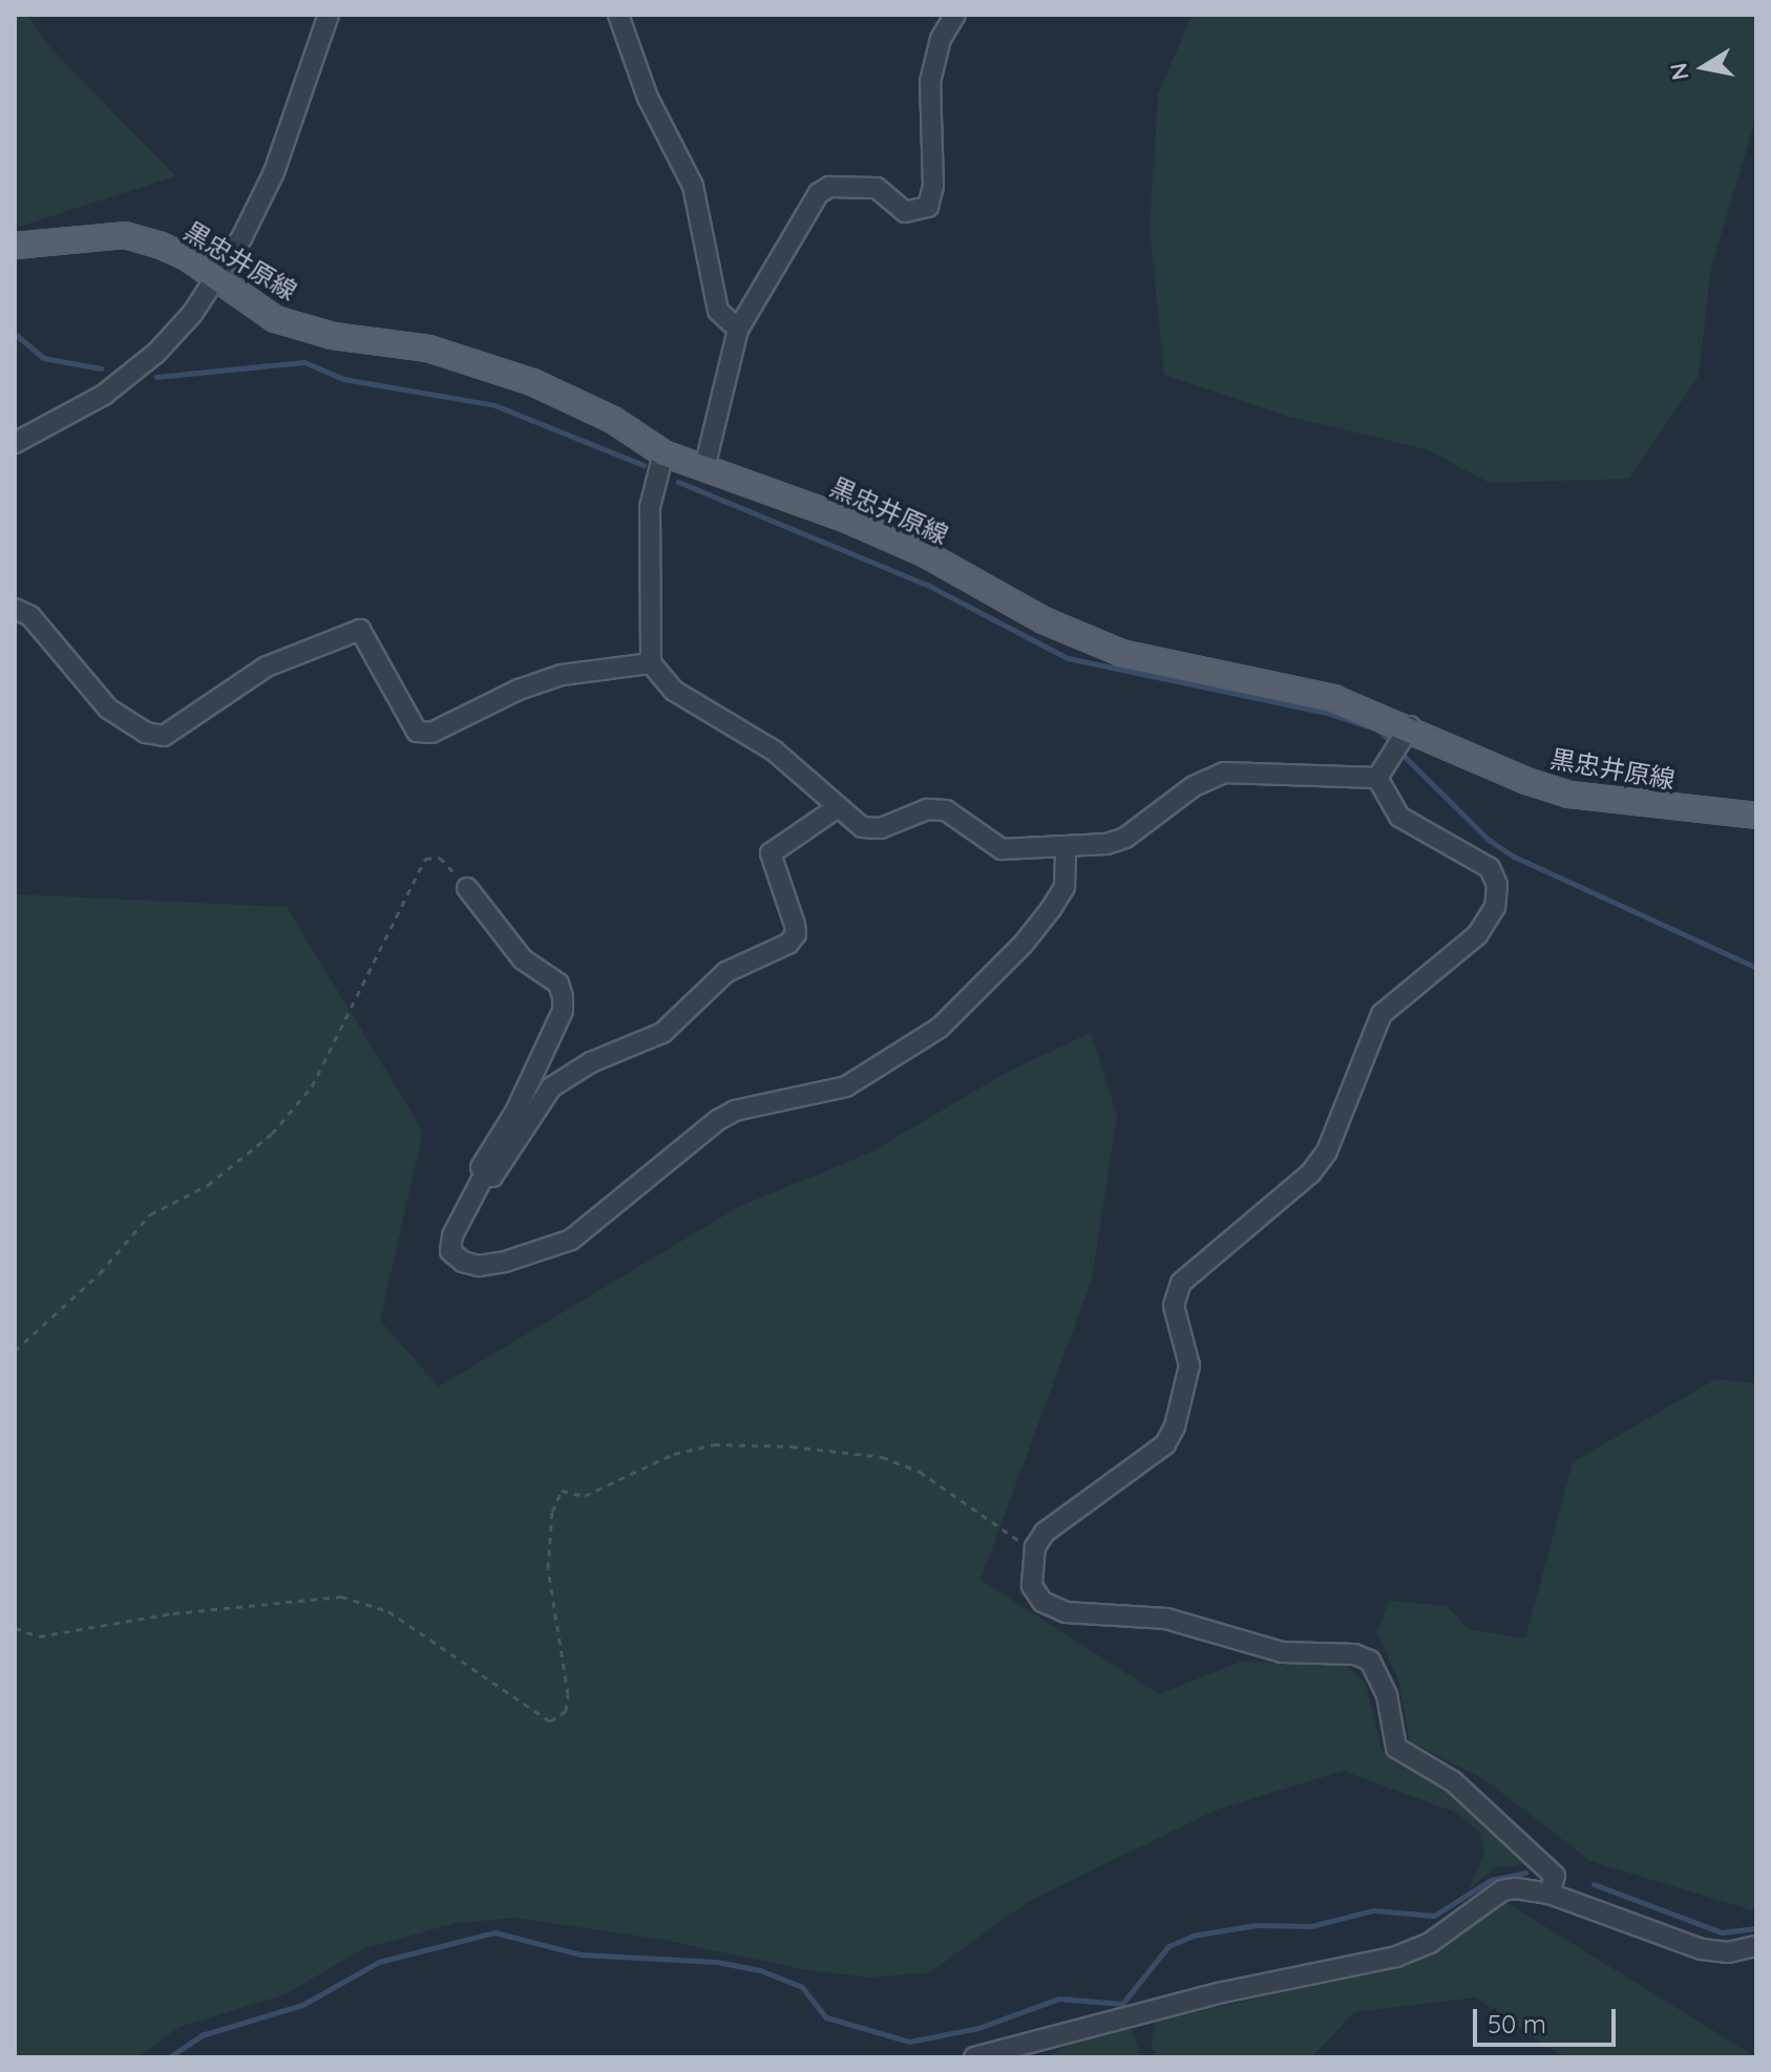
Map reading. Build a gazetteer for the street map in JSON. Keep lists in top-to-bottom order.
{
  "streets": {
    "main road": ["黒忠井原線"]
  },
  "scale_bar": "50 m",
  "north": "left"
}
